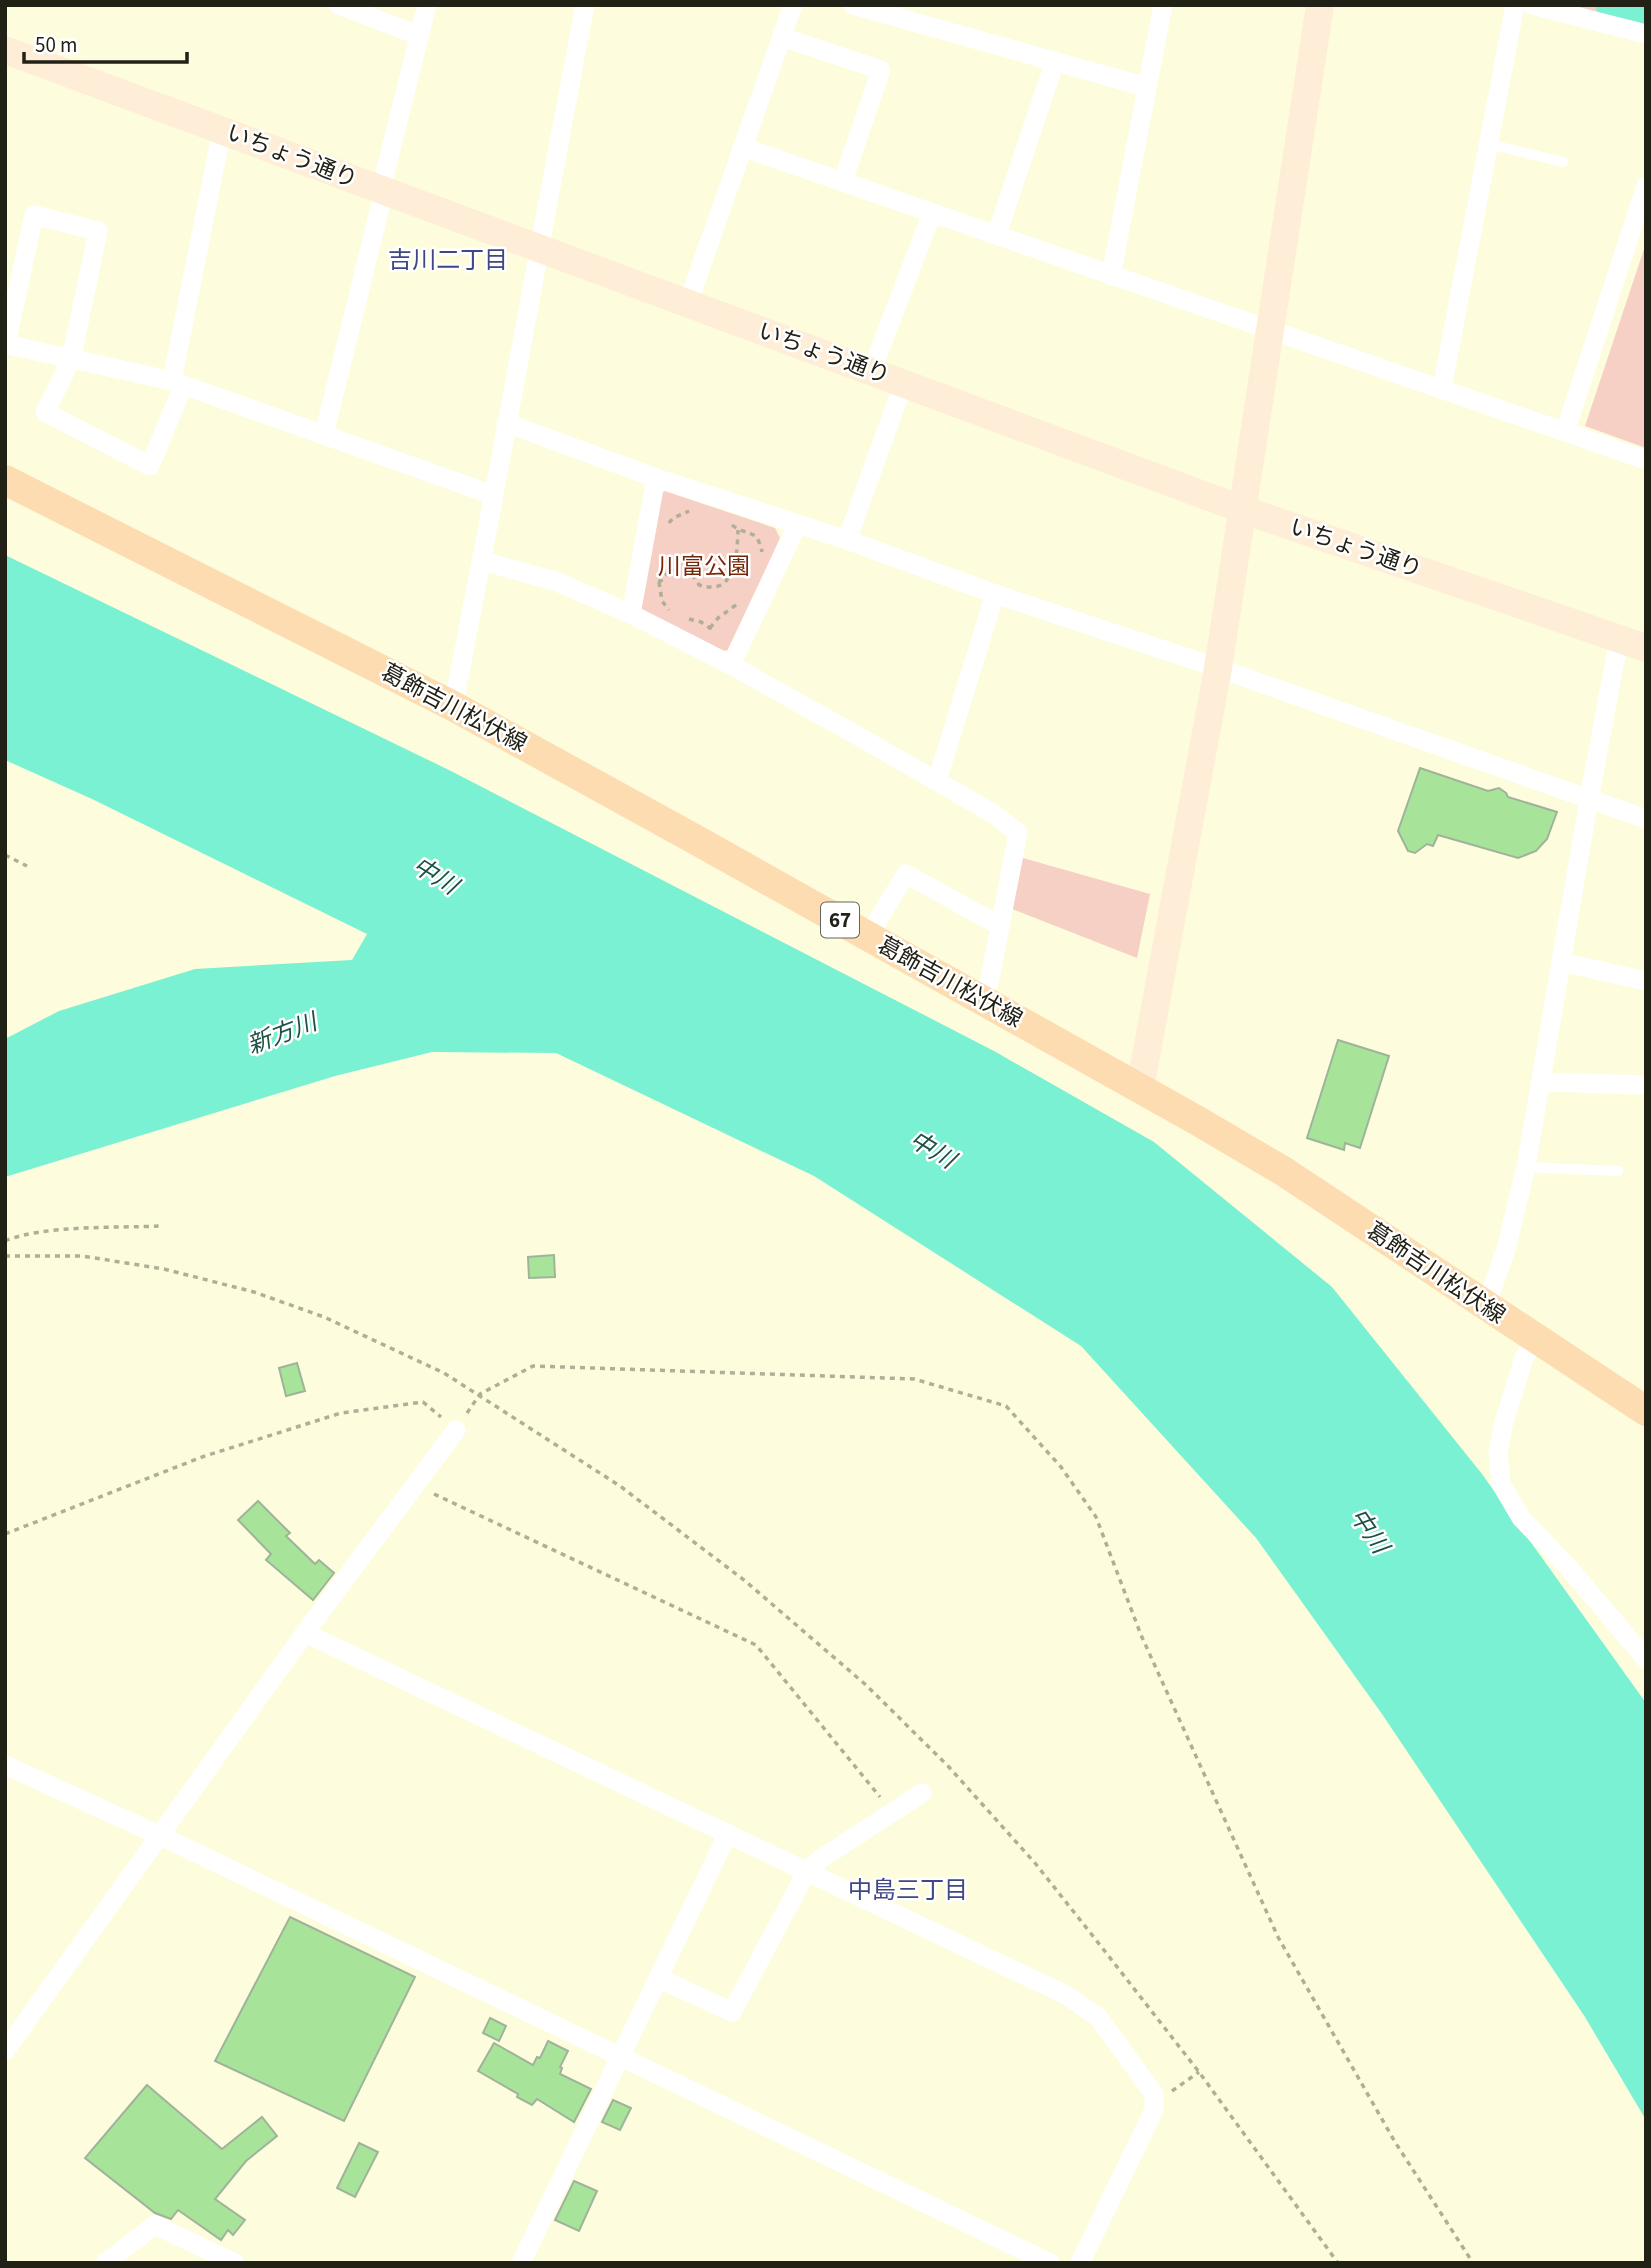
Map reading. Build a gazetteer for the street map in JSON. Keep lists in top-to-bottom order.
{
  "streets": {
    "main road": ["葛飾吉川松伏線", "67"],
    "street": ["いちょう通り"]
  },
  "districts": ["吉川二丁目", "中島三丁目"],
  "water": ["中川", "新方川"],
  "parks": ["川富公園"],
  "scale_bar": "50 m"
}
